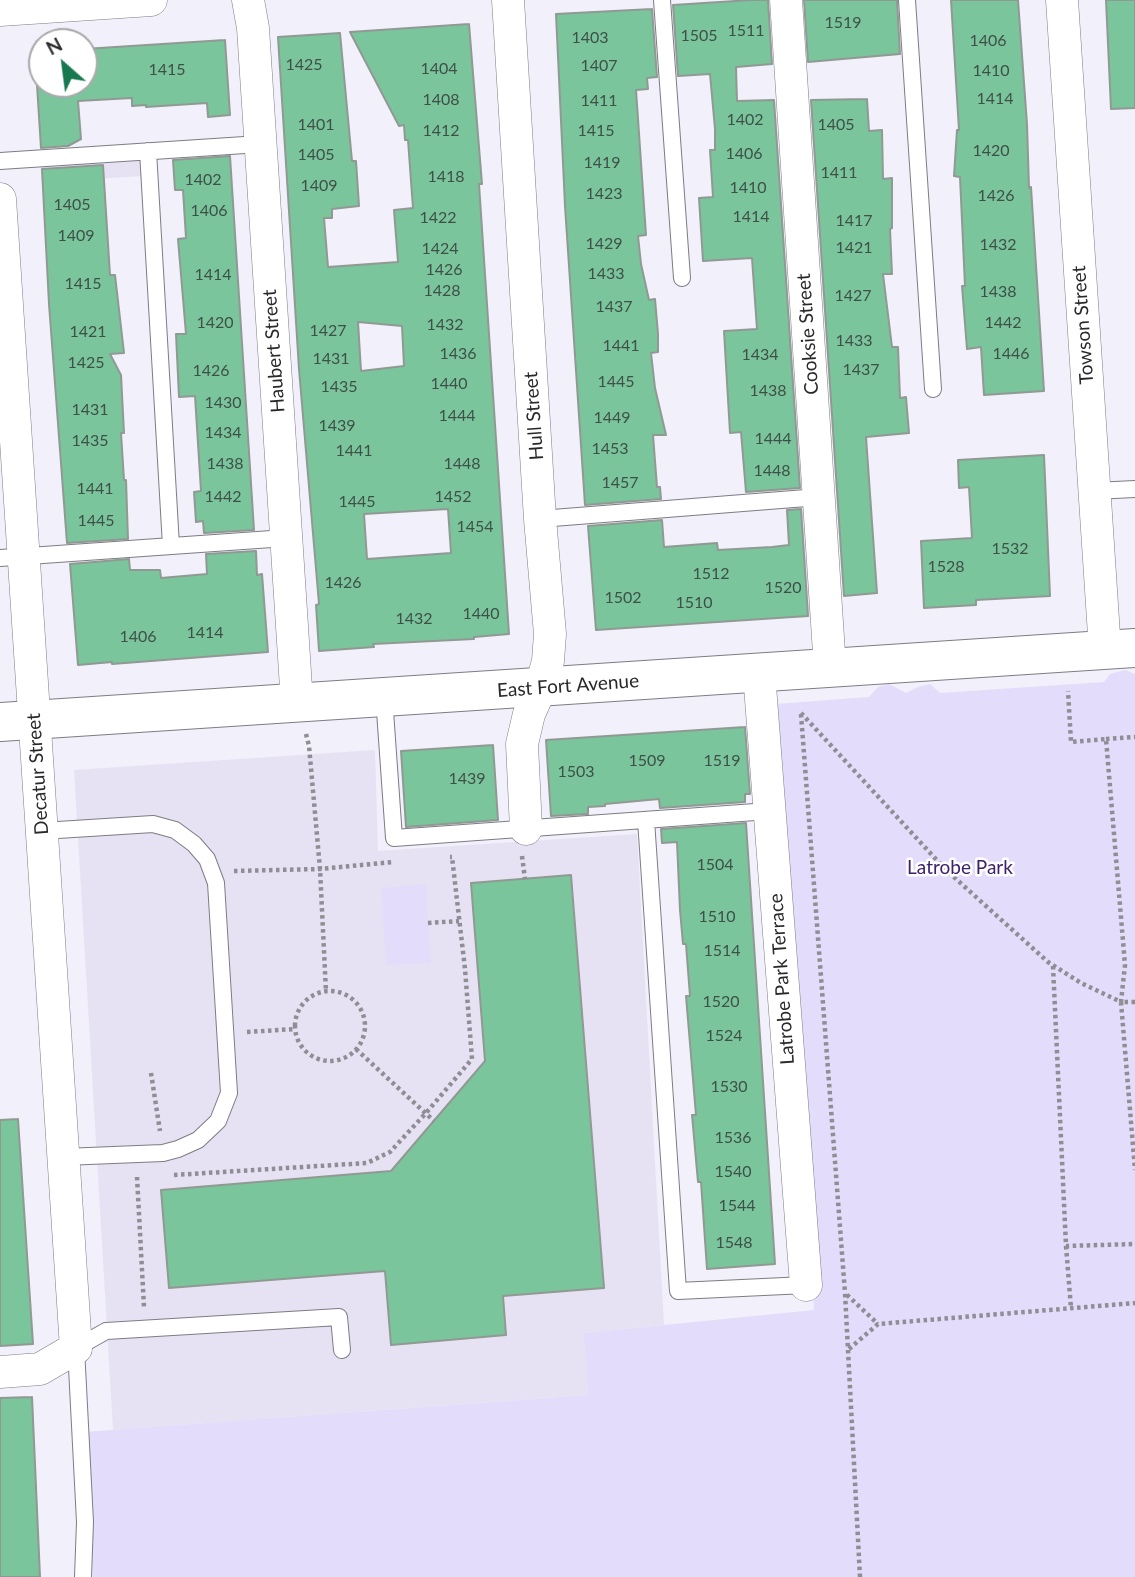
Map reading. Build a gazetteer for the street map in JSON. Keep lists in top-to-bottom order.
{
  "streets": {
    "street": [
      "Towson Street",
      "Cooksie Street",
      "Haubert Street",
      "Hull Street",
      "East Fort Avenue",
      "Decatur Street",
      "Latrobe Park Terrace"
    ]
  },
  "crossings": [
    ["Towson Street", "East Fort Avenue"],
    ["Cooksie Street", "East Fort Avenue"],
    ["Haubert Street", "East Fort Avenue"],
    ["Hull Street", "East Fort Avenue"],
    ["East Fort Avenue", "Decatur Street"],
    ["East Fort Avenue", "Latrobe Park Terrace"]
  ],
  "parks": ["Latrobe Park"],
  "house_numbers": [
    "1519",
    "1511",
    "1505",
    "1403",
    "1406",
    "1425",
    "1407",
    "1404",
    "1415",
    "1410",
    "1414",
    "1408",
    "1411",
    "1402",
    "1401",
    "1405",
    "1412",
    "1415",
    "1420",
    "1406",
    "1405",
    "1419",
    "1411",
    "1418",
    "1402",
    "1409",
    "1410",
    "1423",
    "1426",
    "1405",
    "1406",
    "1414",
    "1422",
    "1417",
    "1409",
    "1429",
    "1432",
    "1421",
    "1424",
    "1426",
    "1433",
    "1414",
    "1415",
    "1428",
    "1438",
    "1427",
    "1437",
    "1420",
    "1442",
    "1432",
    "1427",
    "1421",
    "1433",
    "1441",
    "1436",
    "1446",
    "1434",
    "1431",
    "1425",
    "1437",
    "1426",
    "1445",
    "1440",
    "1435",
    "1438",
    "1430",
    "1431",
    "1444",
    "1449",
    "1439",
    "1434",
    "1444",
    "1435",
    "1453",
    "1441",
    "1438",
    "1448",
    "1448",
    "1457",
    "1441",
    "1442",
    "1452",
    "1445",
    "1445",
    "1454",
    "1532",
    "1528",
    "1512",
    "1426",
    "1520",
    "1502",
    "1510",
    "1440",
    "1432",
    "1414",
    "1406",
    "1509",
    "1519",
    "1503",
    "1439",
    "1504",
    "1510",
    "1514",
    "1520",
    "1524",
    "1530",
    "1536",
    "1540",
    "1544",
    "1548"
  ],
  "north": "top left"
}
